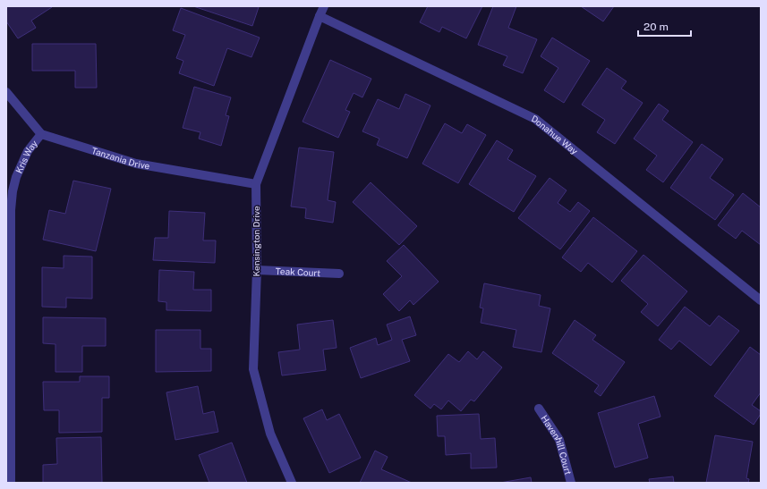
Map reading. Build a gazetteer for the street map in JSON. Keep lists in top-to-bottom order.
{
  "streets": {
    "street": [
      "Donahue Way",
      "Tanzania Drive",
      "Kris Way",
      "Kensington Drive",
      "Teak Court",
      "Havenhill Court"
    ]
  },
  "crossings": [
    ["Donahue Way", "Kensington Drive"],
    ["Tanzania Drive", "Kris Way"],
    ["Tanzania Drive", "Kensington Drive"],
    ["Kensington Drive", "Teak Court"]
  ],
  "scale_bar": "20 m"
}
